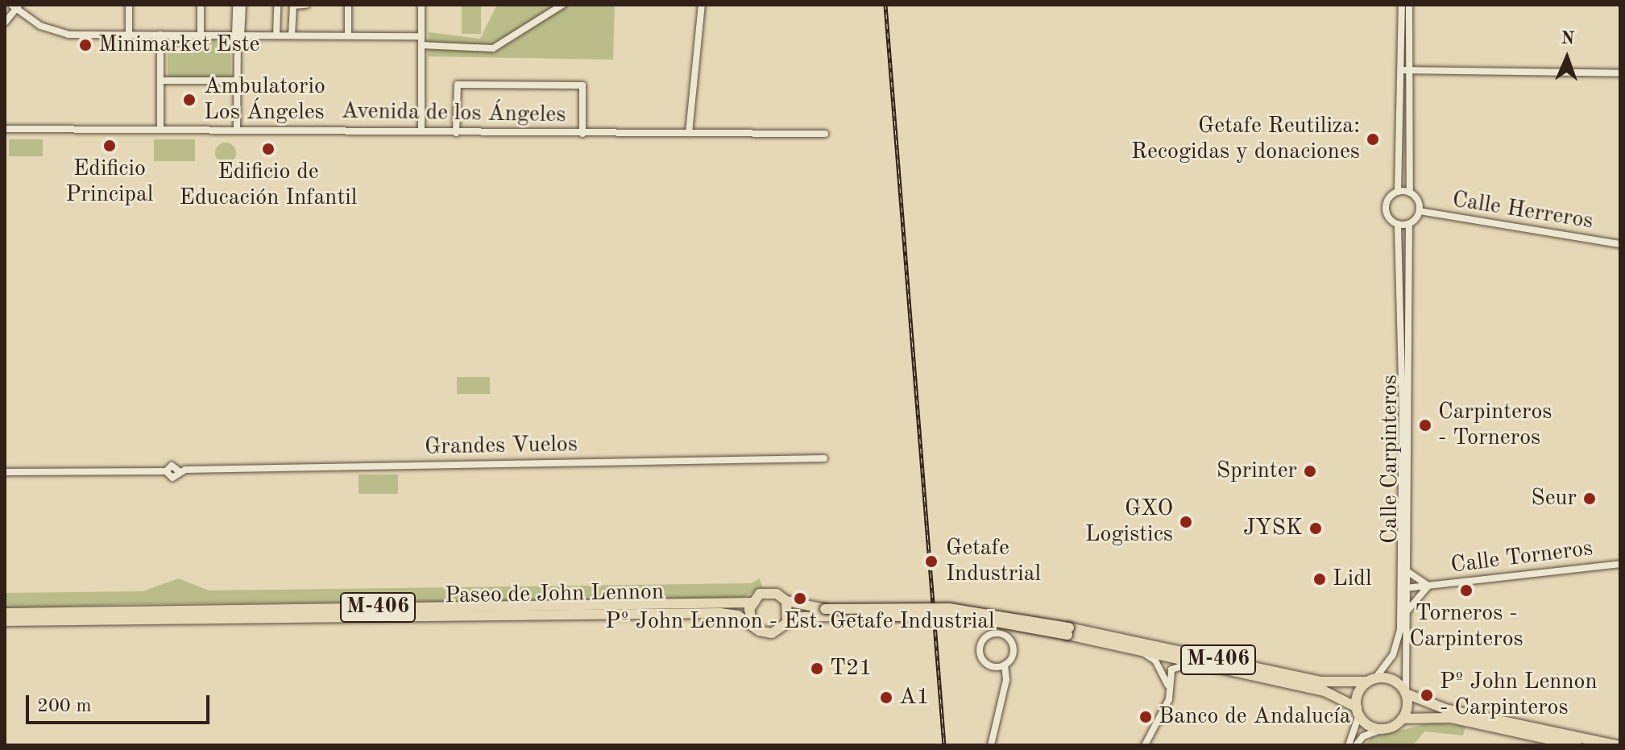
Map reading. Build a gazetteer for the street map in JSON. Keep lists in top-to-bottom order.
{
  "streets": {
    "highway": ["Paseo de John Lennon", "M-406"],
    "street": [
      "Avenida de los Ángeles",
      "Calle Herreros",
      "Grandes Vuelos",
      "Calle Carpinteros",
      "Calle Torneros"
    ]
  },
  "crossings": [
    ["Calle Herreros", "Calle Carpinteros"],
    ["Calle Carpinteros", "Calle Torneros"],
    ["Calle Carpinteros", "M-406"],
    ["Paseo de John Lennon", "M-406"]
  ],
  "places": [
    "Minimarket Este",
    "Ambulatorio Los Ángeles",
    "Getafe Reutiliza: Recogidas y donaciones",
    "Edificio Principal",
    "Edificio de Educación Infantil",
    "Carpinteros - Torneros",
    "Sprinter",
    "Seur",
    "GXO Logistics",
    "JYSK",
    "Getafe Industrial",
    "Lidl",
    "Torneros - Carpinteros",
    "Pº John Lennon - Est. Getafe Industrial",
    "T21",
    "Pº John Lennon - Carpinteros",
    "A1",
    "Banco de Andalucía"
  ],
  "scale_bar": "200 m",
  "north": "top"
}
